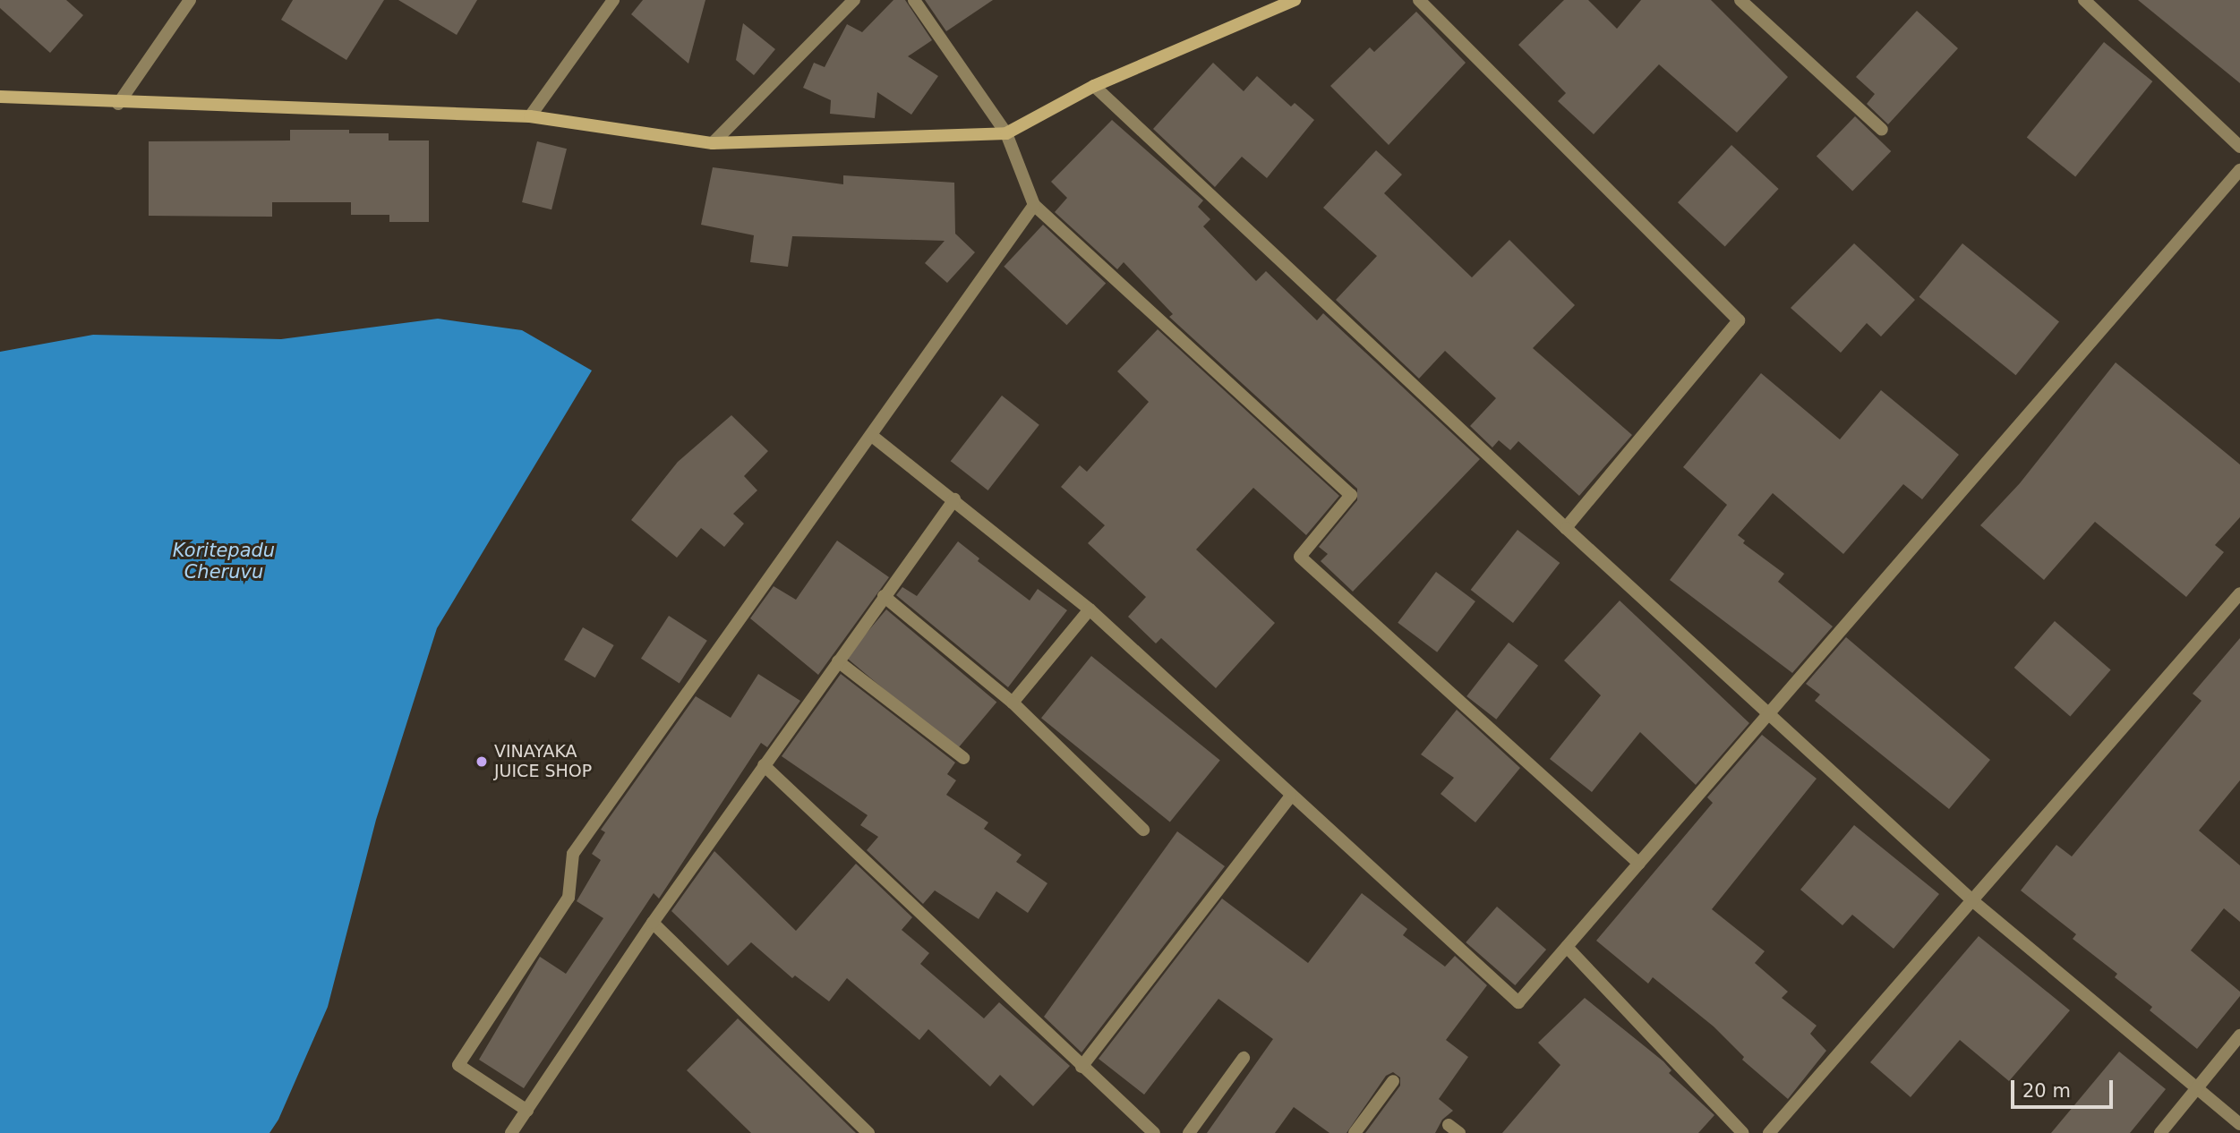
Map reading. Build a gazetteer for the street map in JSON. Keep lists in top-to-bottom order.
{
  "water": ["Koritepadu Cheruvu"],
  "places": ["VINAYAKA JUICE SHOP"],
  "scale_bar": "20 m"
}
